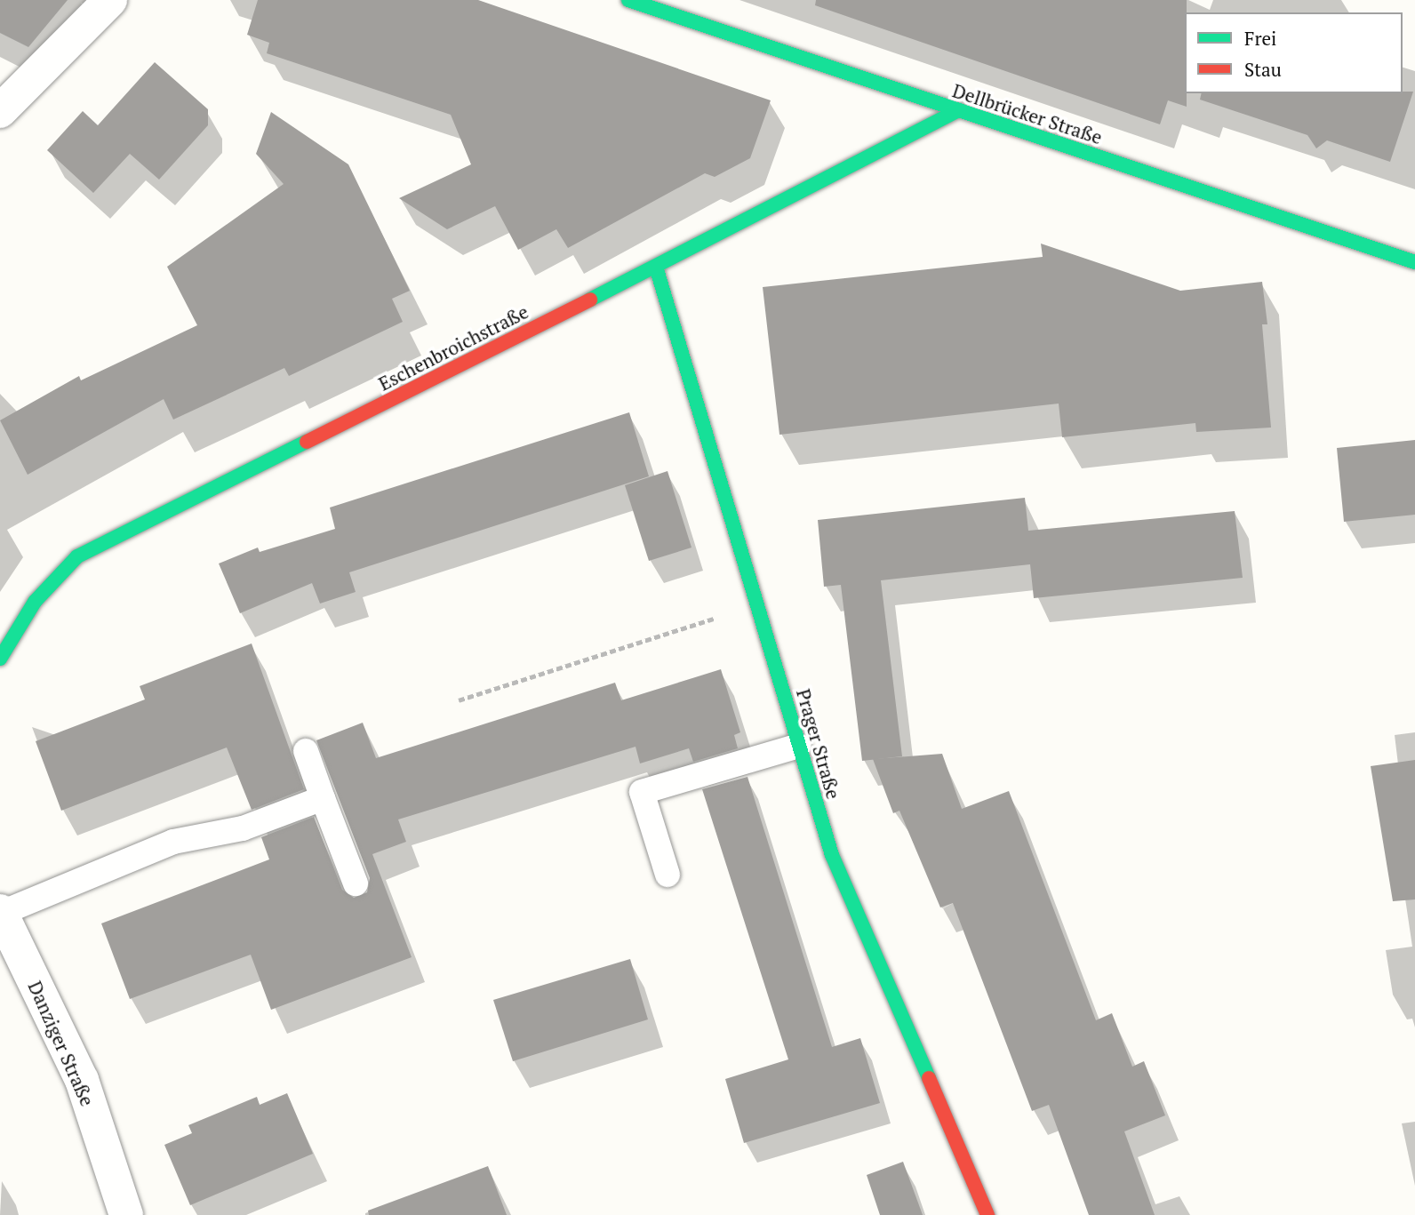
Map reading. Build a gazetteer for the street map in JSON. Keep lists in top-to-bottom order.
{
  "streets": {
    "street": [
      "Dellbrücker Straße",
      "Eschenbroichstraße",
      "Prager Straße",
      "Danziger Straße"
    ]
  },
  "crossings": [
    ["Dellbrücker Straße", "Eschenbroichstraße"],
    ["Eschenbroichstraße", "Prager Straße"]
  ],
  "legend": ["Frei", "Stau"]
}
